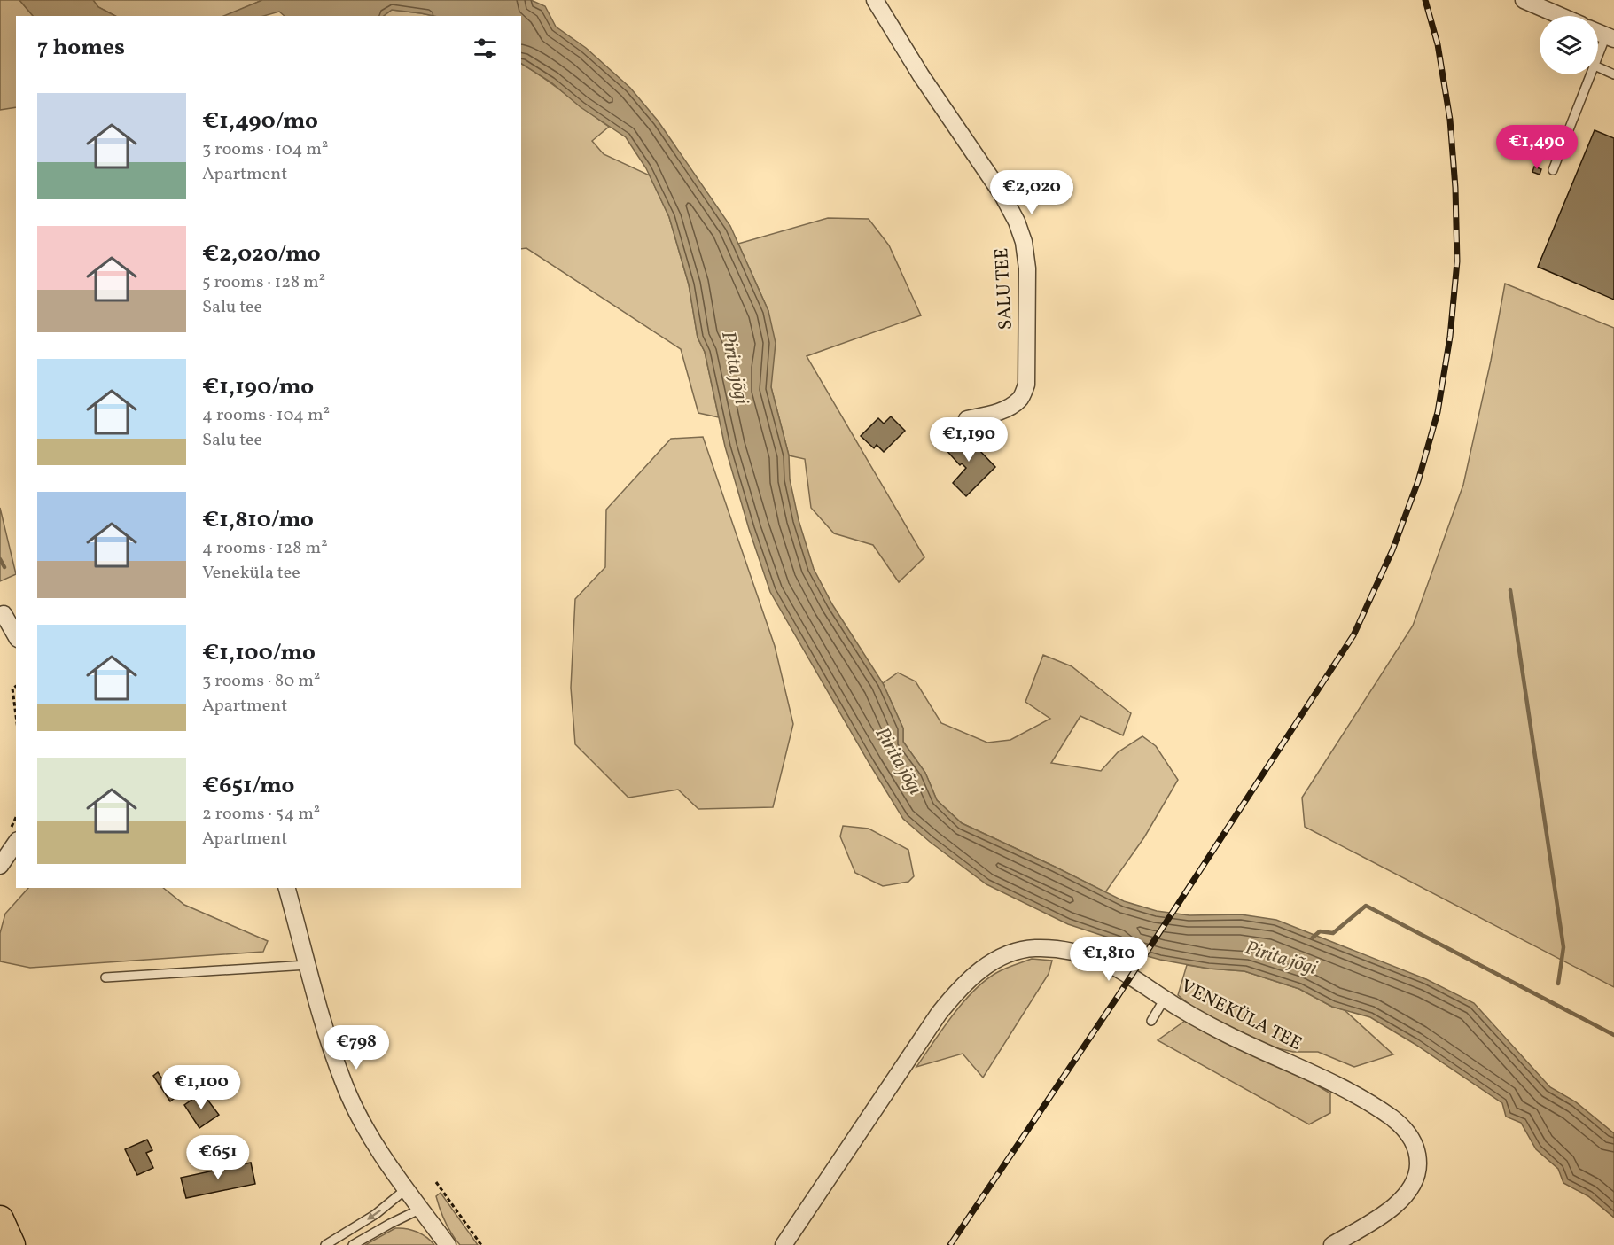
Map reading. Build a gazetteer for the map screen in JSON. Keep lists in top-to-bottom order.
{
  "streets": {
    "street": ["SALU TEE", "VENEKÜLA TEE"]
  },
  "water": ["Pirita jõgi"],
  "page": {
    "heading": "7 homes",
    "list": [
      {
        "name": "€1,490/mo",
        "note": "3 rooms · 104 m² · Apartment"
      },
      {
        "name": "€2,020/mo",
        "note": "5 rooms · 128 m² · Salu tee"
      },
      {
        "name": "€1,190/mo",
        "note": "4 rooms · 104 m² · Salu tee"
      },
      {
        "name": "€1,810/mo",
        "note": "4 rooms · 128 m² · Veneküla tee"
      },
      {
        "name": "€1,100/mo",
        "note": "3 rooms · 80 m² · Apartment"
      },
      {
        "name": "€651/mo",
        "note": "2 rooms · 54 m² · Apartment"
      }
    ],
    "price": [
      "€1,490",
      "€2,020",
      "€1,190",
      "€1,810",
      "€798",
      "€1,100",
      "€651"
    ]
  }
}
